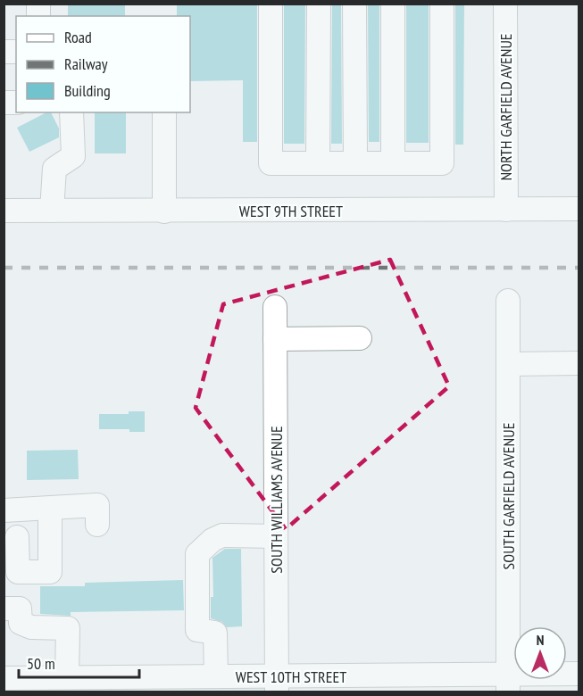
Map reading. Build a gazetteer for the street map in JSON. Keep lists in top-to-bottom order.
{
  "streets": {
    "street": [
      "NORTH GARFIELD AVENUE",
      "WEST 9TH STREET",
      "SOUTH GARFIELD AVENUE",
      "SOUTH WILLIAMS AVENUE",
      "WEST 10TH STREET"
    ]
  },
  "crossings": [
    ["NORTH GARFIELD AVENUE", "WEST 9TH STREET"],
    ["SOUTH GARFIELD AVENUE", "WEST 10TH STREET"],
    ["SOUTH WILLIAMS AVENUE", "WEST 10TH STREET"]
  ],
  "legend": ["Road", "Railway", "Building"],
  "scale_bar": "50 m",
  "north": "top"
}
